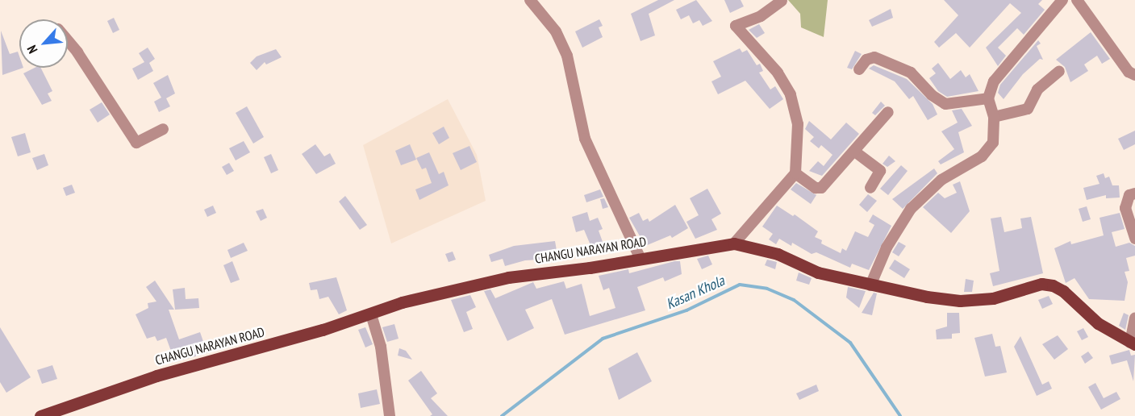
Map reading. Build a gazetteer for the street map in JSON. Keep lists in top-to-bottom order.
{
  "streets": {
    "main road": ["CHANGU NARAYAN ROAD"]
  },
  "water": ["Kasan Khola"],
  "north": "bottom left"
}
